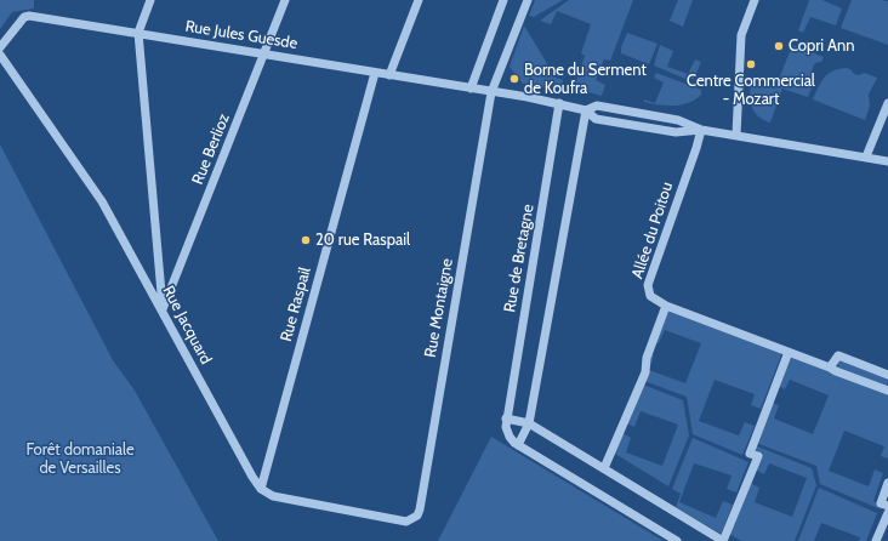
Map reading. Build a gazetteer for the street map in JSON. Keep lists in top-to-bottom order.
{
  "streets": {
    "street": [
      "Rue Jules Guesde",
      "Rue Berlioz",
      "Allée du Poitou",
      "Rue de Bretagne",
      "Rue Raspail",
      "Rue Montaigne",
      "Rue Jacquard"
    ]
  },
  "crossings": [
    ["Rue Jules Guesde", "Rue Berlioz"],
    ["Rue Jules Guesde", "Rue de Bretagne"],
    ["Rue Jules Guesde", "Rue Raspail"],
    ["Rue Jules Guesde", "Rue Montaigne"],
    ["Rue Berlioz", "Rue Jacquard"],
    ["Rue Raspail", "Rue Montaigne"],
    ["Rue Raspail", "Rue Jacquard"],
    ["Rue Montaigne", "Rue Jacquard"]
  ],
  "parks": ["Forêt domaniale de Versailles"],
  "places": [
    "Copri Ann",
    "Centre Commercial - Mozart",
    "Borne du Serment de Koufra",
    "20 rue Raspail"
  ]
}
